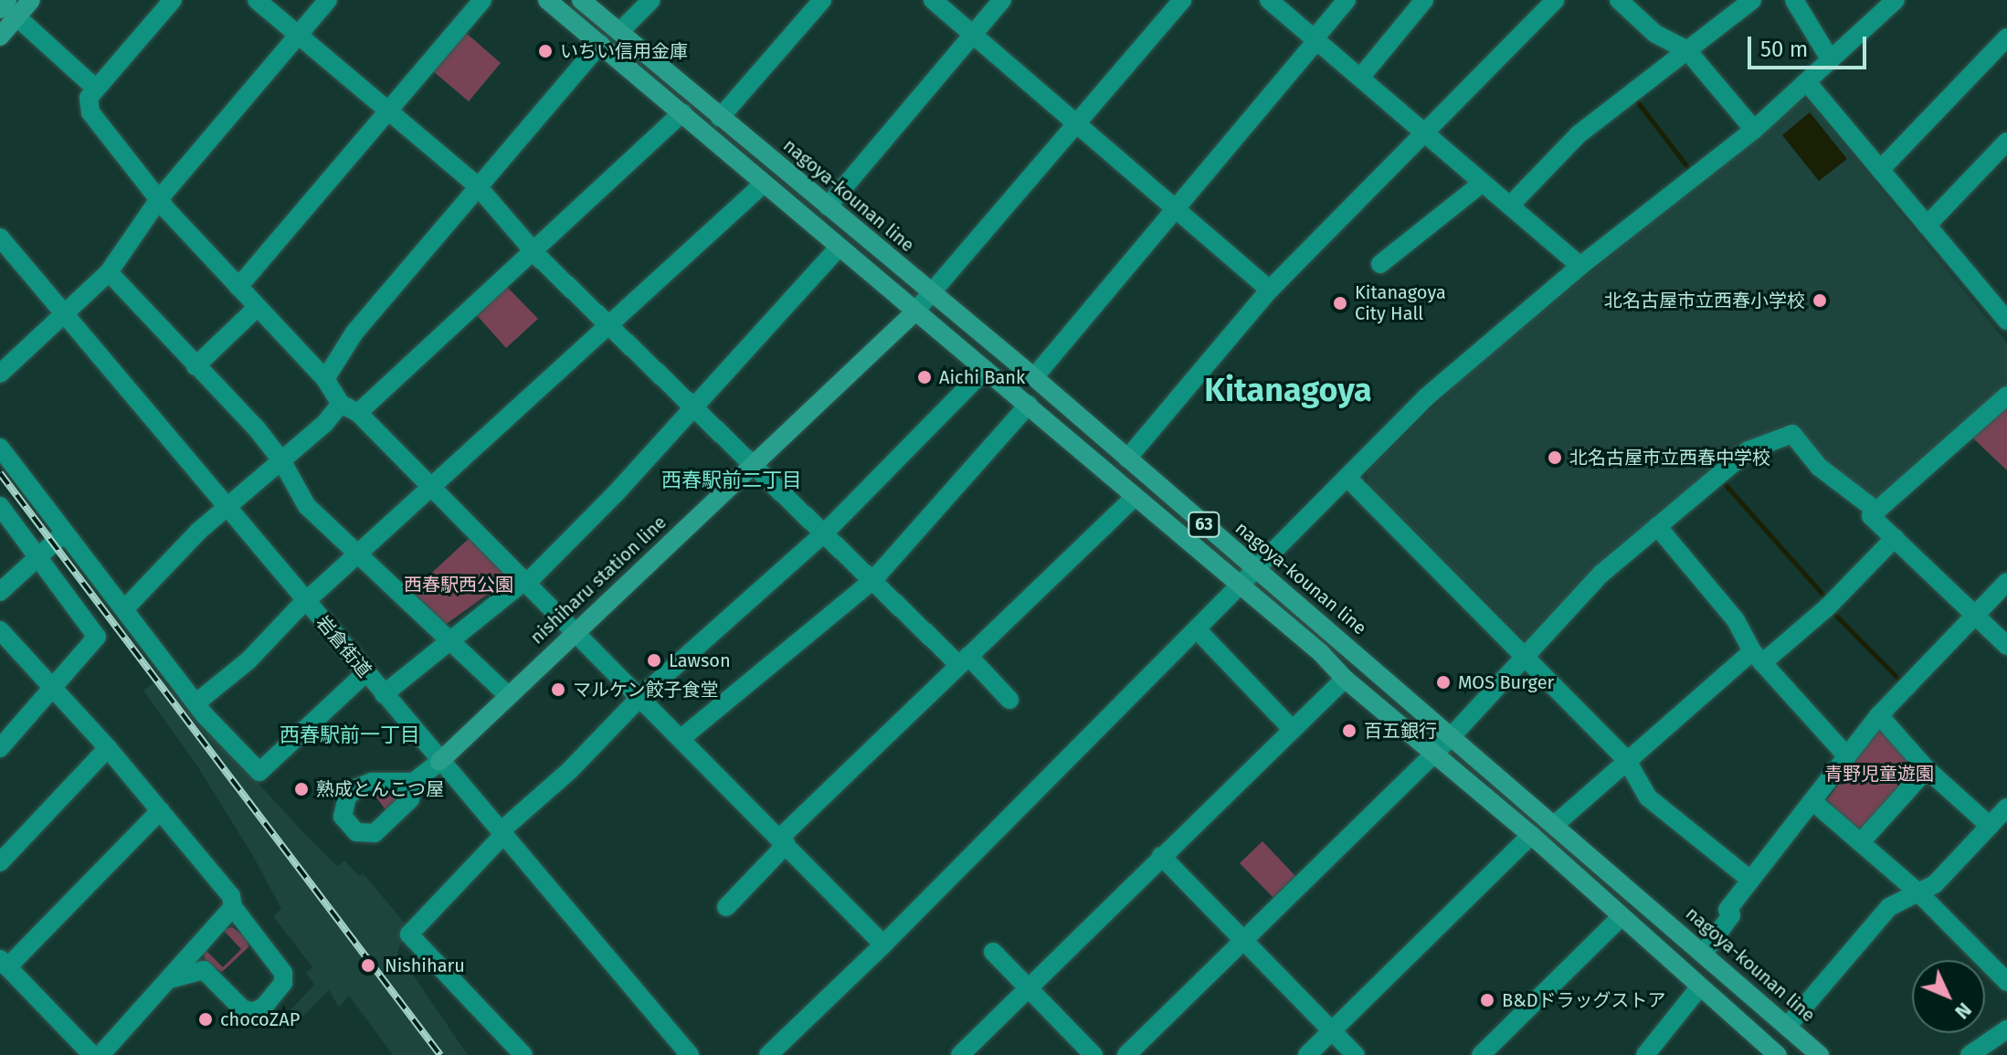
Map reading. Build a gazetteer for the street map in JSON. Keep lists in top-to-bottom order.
{
  "streets": {
    "main road": ["nagoya-kounan line", "63", "nishiharu station line"],
    "street": ["岩倉街道"]
  },
  "crossings": [
    ["63", "nishiharu station line"],
    ["nishiharu station line", "岩倉街道"]
  ],
  "districts": ["Kitanagoya", "西春駅前二丁目", "西春駅前一丁目"],
  "parks": ["西春駅西公園", "青野児童遊園"],
  "places": [
    "いちい信用金庫",
    "北名古屋市立西春小学校",
    "Kitanagoya City Hall",
    "Aichi Bank",
    "北名古屋市立西春中学校",
    "Lawson",
    "MOS Burger",
    "マルケン餃子食堂",
    "百五銀行",
    "熟成とんこつ屋",
    "Nishiharu",
    "B&Dドラッグストア",
    "chocoZAP"
  ],
  "scale_bar": "50 m",
  "north": "bottom right"
}
